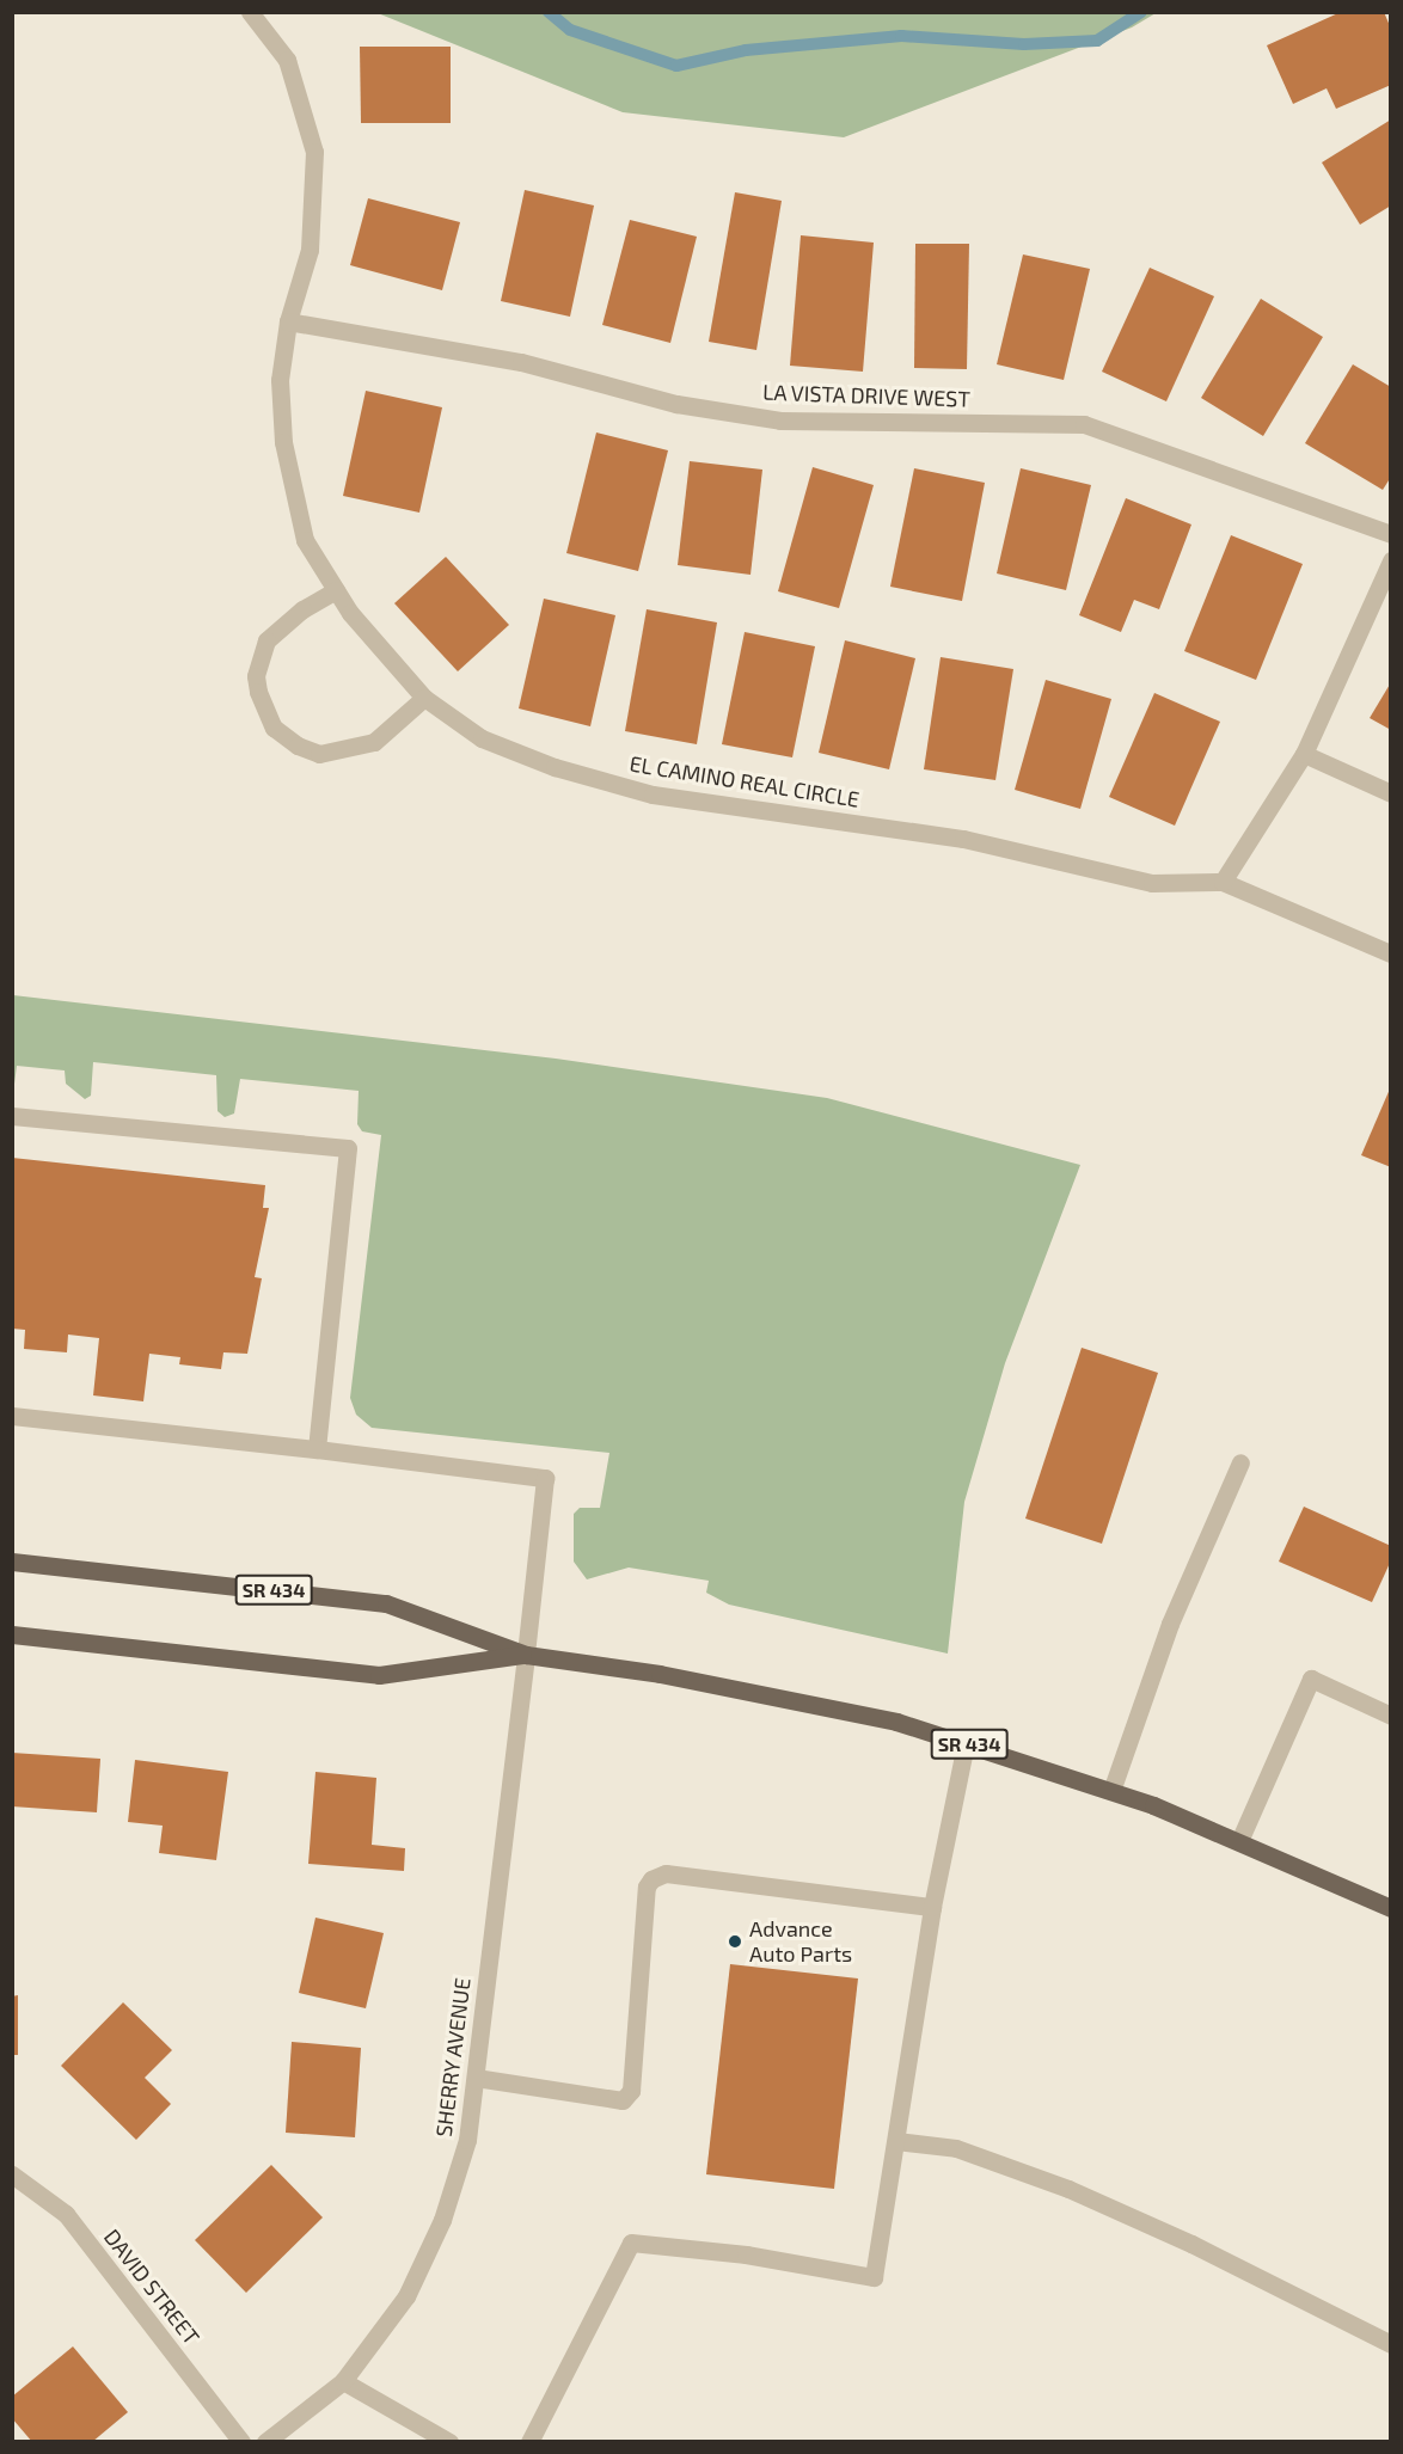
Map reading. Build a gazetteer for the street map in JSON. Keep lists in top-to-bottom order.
{
  "streets": {
    "main road": ["SR 434"],
    "street": [
      "LA VISTA DRIVE WEST",
      "EL CAMINO REAL CIRCLE",
      "SHERRY AVENUE",
      "DAVID STREET"
    ]
  },
  "crossings": [
    ["LA VISTA DRIVE WEST", "EL CAMINO REAL CIRCLE"],
    ["SR 434", "SHERRY AVENUE"]
  ],
  "places": ["Advance Auto Parts"]
}
